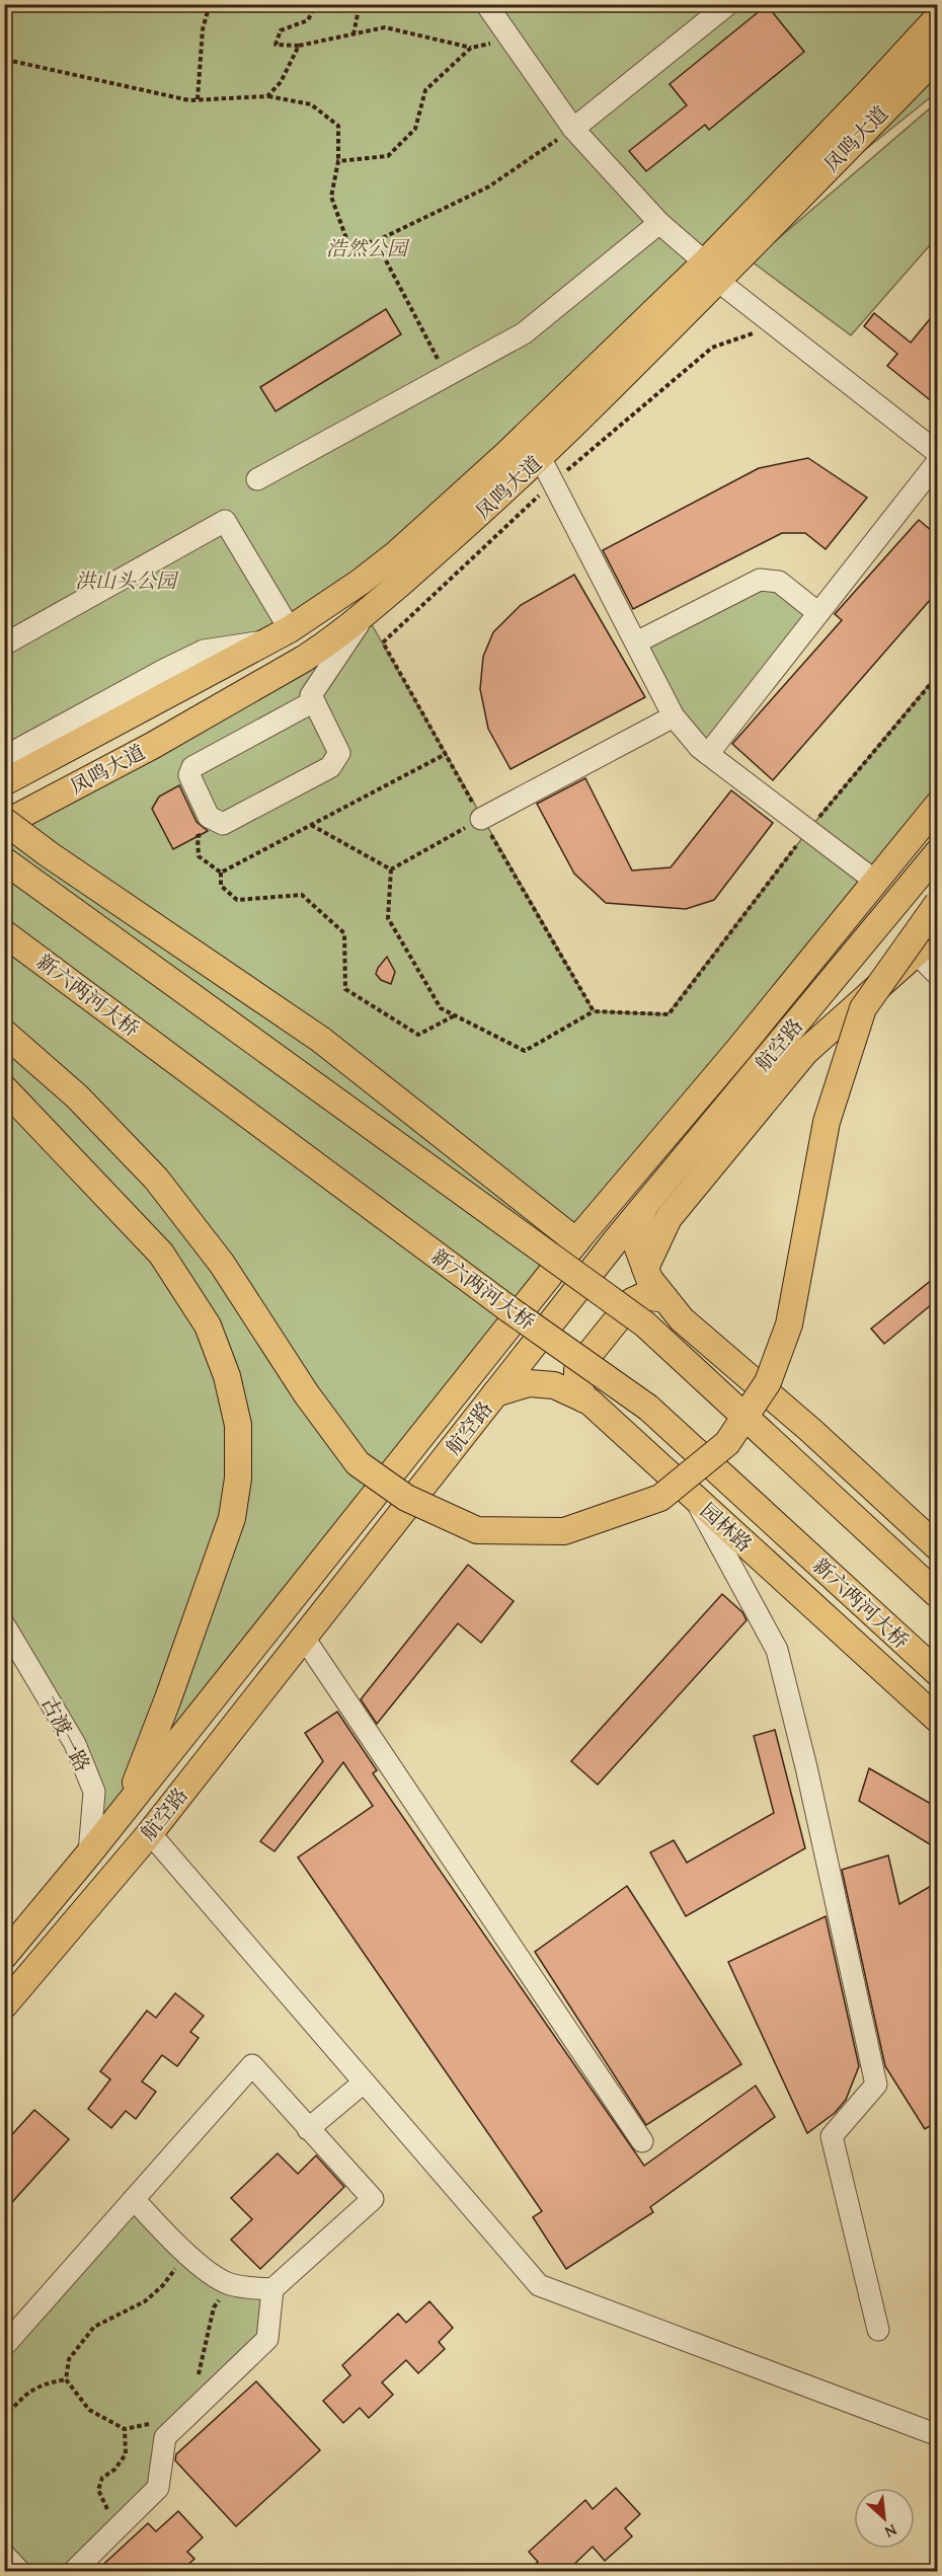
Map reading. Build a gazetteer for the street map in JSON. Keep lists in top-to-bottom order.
{
  "streets": {
    "main road": [
      "凤鸣大道",
      "新六两河大桥",
      "航空路",
      "园林路"
    ],
    "street": ["古渡一路"]
  },
  "crossings": [
    ["航空路", "园林路"],
    ["航空路", "古渡一路"]
  ],
  "parks": ["浩然公园", "洪山头公园"],
  "north": "bottom right"
}
